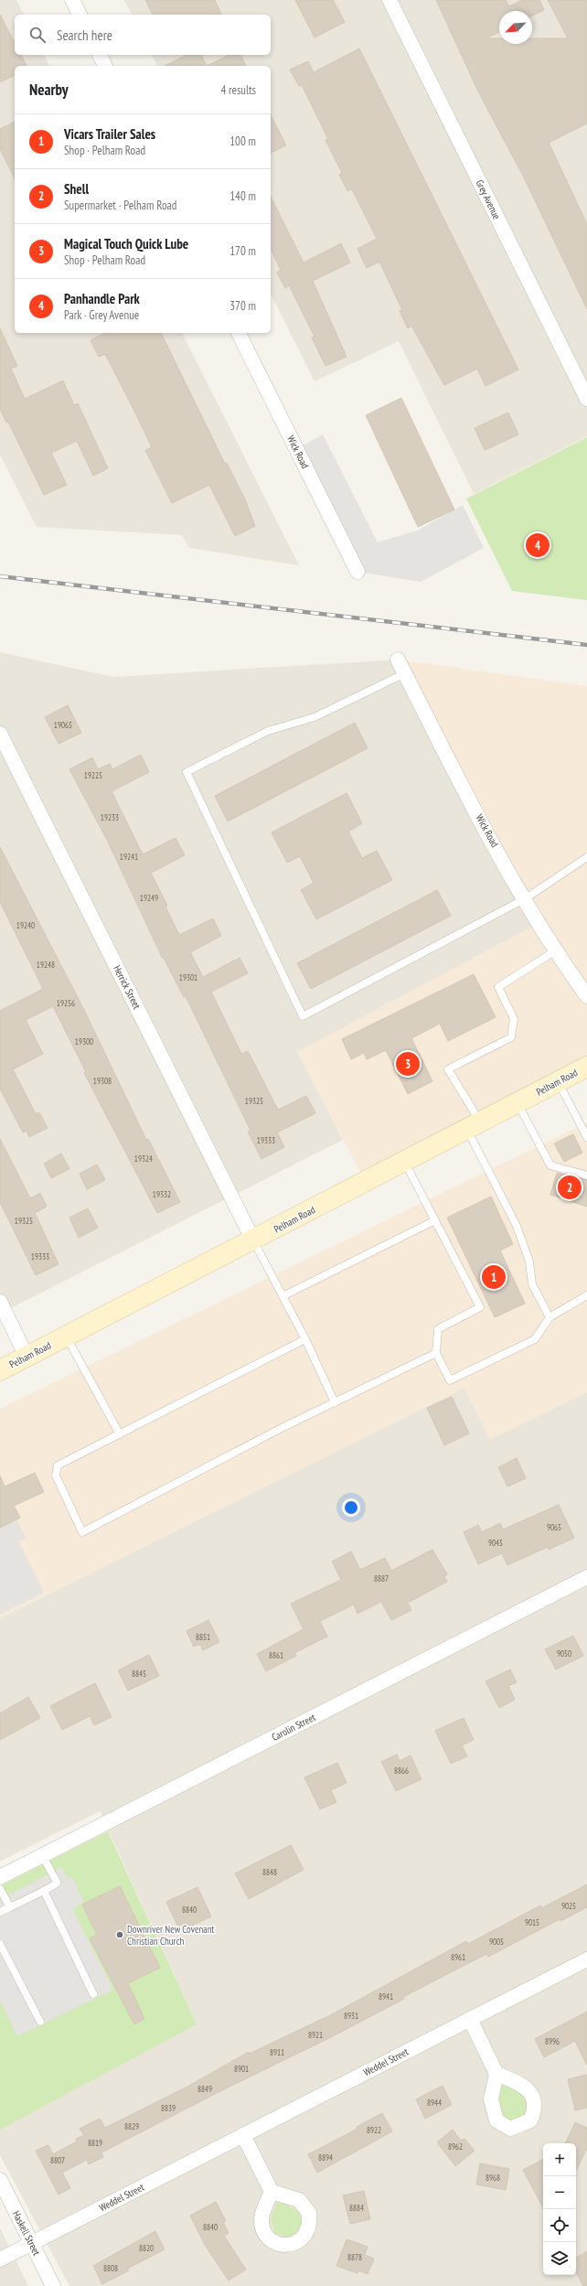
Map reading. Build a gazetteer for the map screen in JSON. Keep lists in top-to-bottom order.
{
  "streets": {
    "main road": ["Pelham Road"],
    "street": [
      "Grey Avenue",
      "Wick Road",
      "Herrick Street",
      "Carolin Street",
      "Weddel Street",
      "Haskell Street"
    ]
  },
  "crossings": [
    ["Herrick Street", "Pelham Road"],
    ["Weddel Street", "Haskell Street"]
  ],
  "places": ["Downriver New Covenant Christian Church"],
  "house_numbers": [
    "19065",
    "19225",
    "19233",
    "19241",
    "19249",
    "19240",
    "19248",
    "19301",
    "19256",
    "19300",
    "19308",
    "19325",
    "19333",
    "19324",
    "19332",
    "19325",
    "19333",
    "9065",
    "9045",
    "8887",
    "8851",
    "9050",
    "8861",
    "8845",
    "8866",
    "8848",
    "9025",
    "8840",
    "9015",
    "9005",
    "8961",
    "8941",
    "8931",
    "8921",
    "8996",
    "8911",
    "8901",
    "8849",
    "8944",
    "8839",
    "8829",
    "8922",
    "8819",
    "8962",
    "8894",
    "8807",
    "8968",
    "8884",
    "8840",
    "8820",
    "8878",
    "8808"
  ],
  "north": "bottom left",
  "page": {
    "search": "Search here",
    "heading": ["Nearby", "4 results"],
    "list": [
      {
        "mark": "1",
        "name": "Vicars Trailer Sales",
        "note": "Shop · Pelham Road",
        "value": "100 m"
      },
      {
        "mark": "2",
        "name": "Shell",
        "note": "Supermarket · Pelham Road",
        "value": "140 m"
      },
      {
        "mark": "3",
        "name": "Magical Touch Quick Lube",
        "note": "Shop · Pelham Road",
        "value": "170 m"
      },
      {
        "mark": "4",
        "name": "Panhandle Park",
        "note": "Park · Grey Avenue",
        "value": "370 m"
      }
    ],
    "pins": [
      "4",
      "3",
      "2",
      "1"
    ],
    "map_buttons": ["+", "−"]
  }
}
